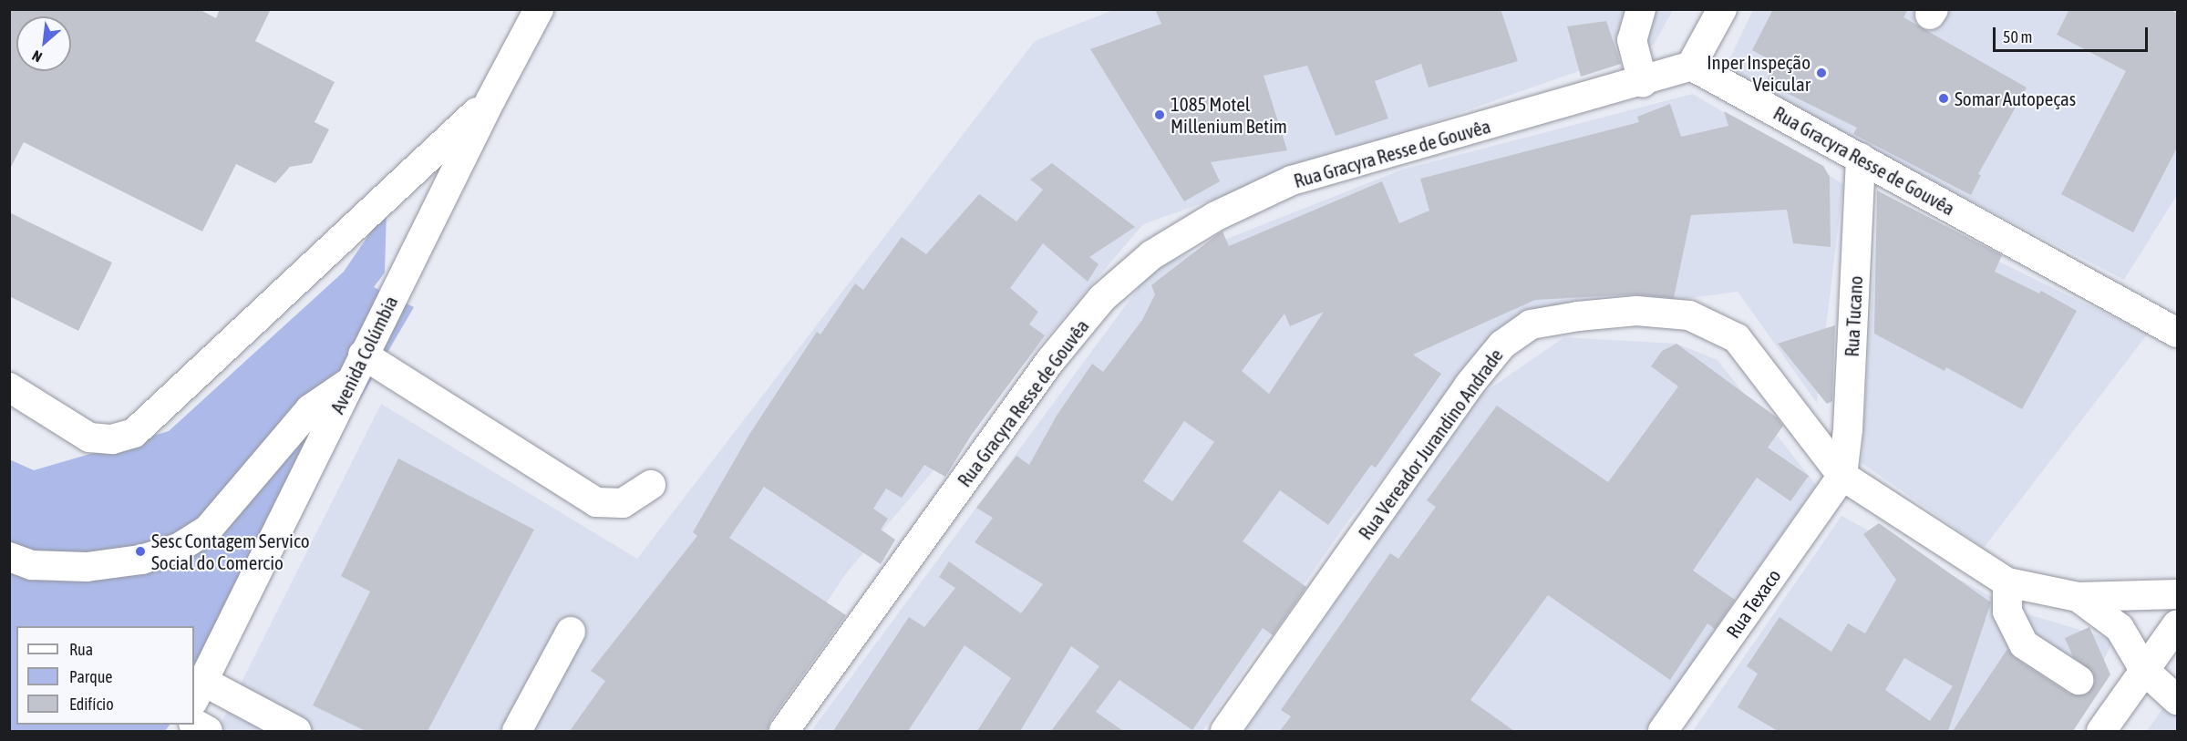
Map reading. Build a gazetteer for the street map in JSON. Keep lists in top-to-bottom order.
{
  "streets": {
    "street": [
      "Rua Gracyra Resse de Gouvêa",
      "Rua Tucano",
      "Avenida Colúmbia",
      "Rua Vereador Jurandino Andrade",
      "Rua Texaco"
    ]
  },
  "crossings": [
    ["Rua Gracyra Resse de Gouvêa", "Rua Tucano"],
    ["Rua Tucano", "Rua Vereador Jurandino Andrade"],
    ["Rua Tucano", "Rua Texaco"],
    ["Rua Vereador Jurandino Andrade", "Rua Texaco"]
  ],
  "places": [
    "Inper Inspeção Veicular",
    "Somar Autopeças",
    "1085 Motel Millenium Betim",
    "Sesc Contagem Servico Social do Comercio"
  ],
  "legend": ["Rua", "Parque", "Edifício"],
  "scale_bar": "50 m",
  "north": "bottom left"
}
